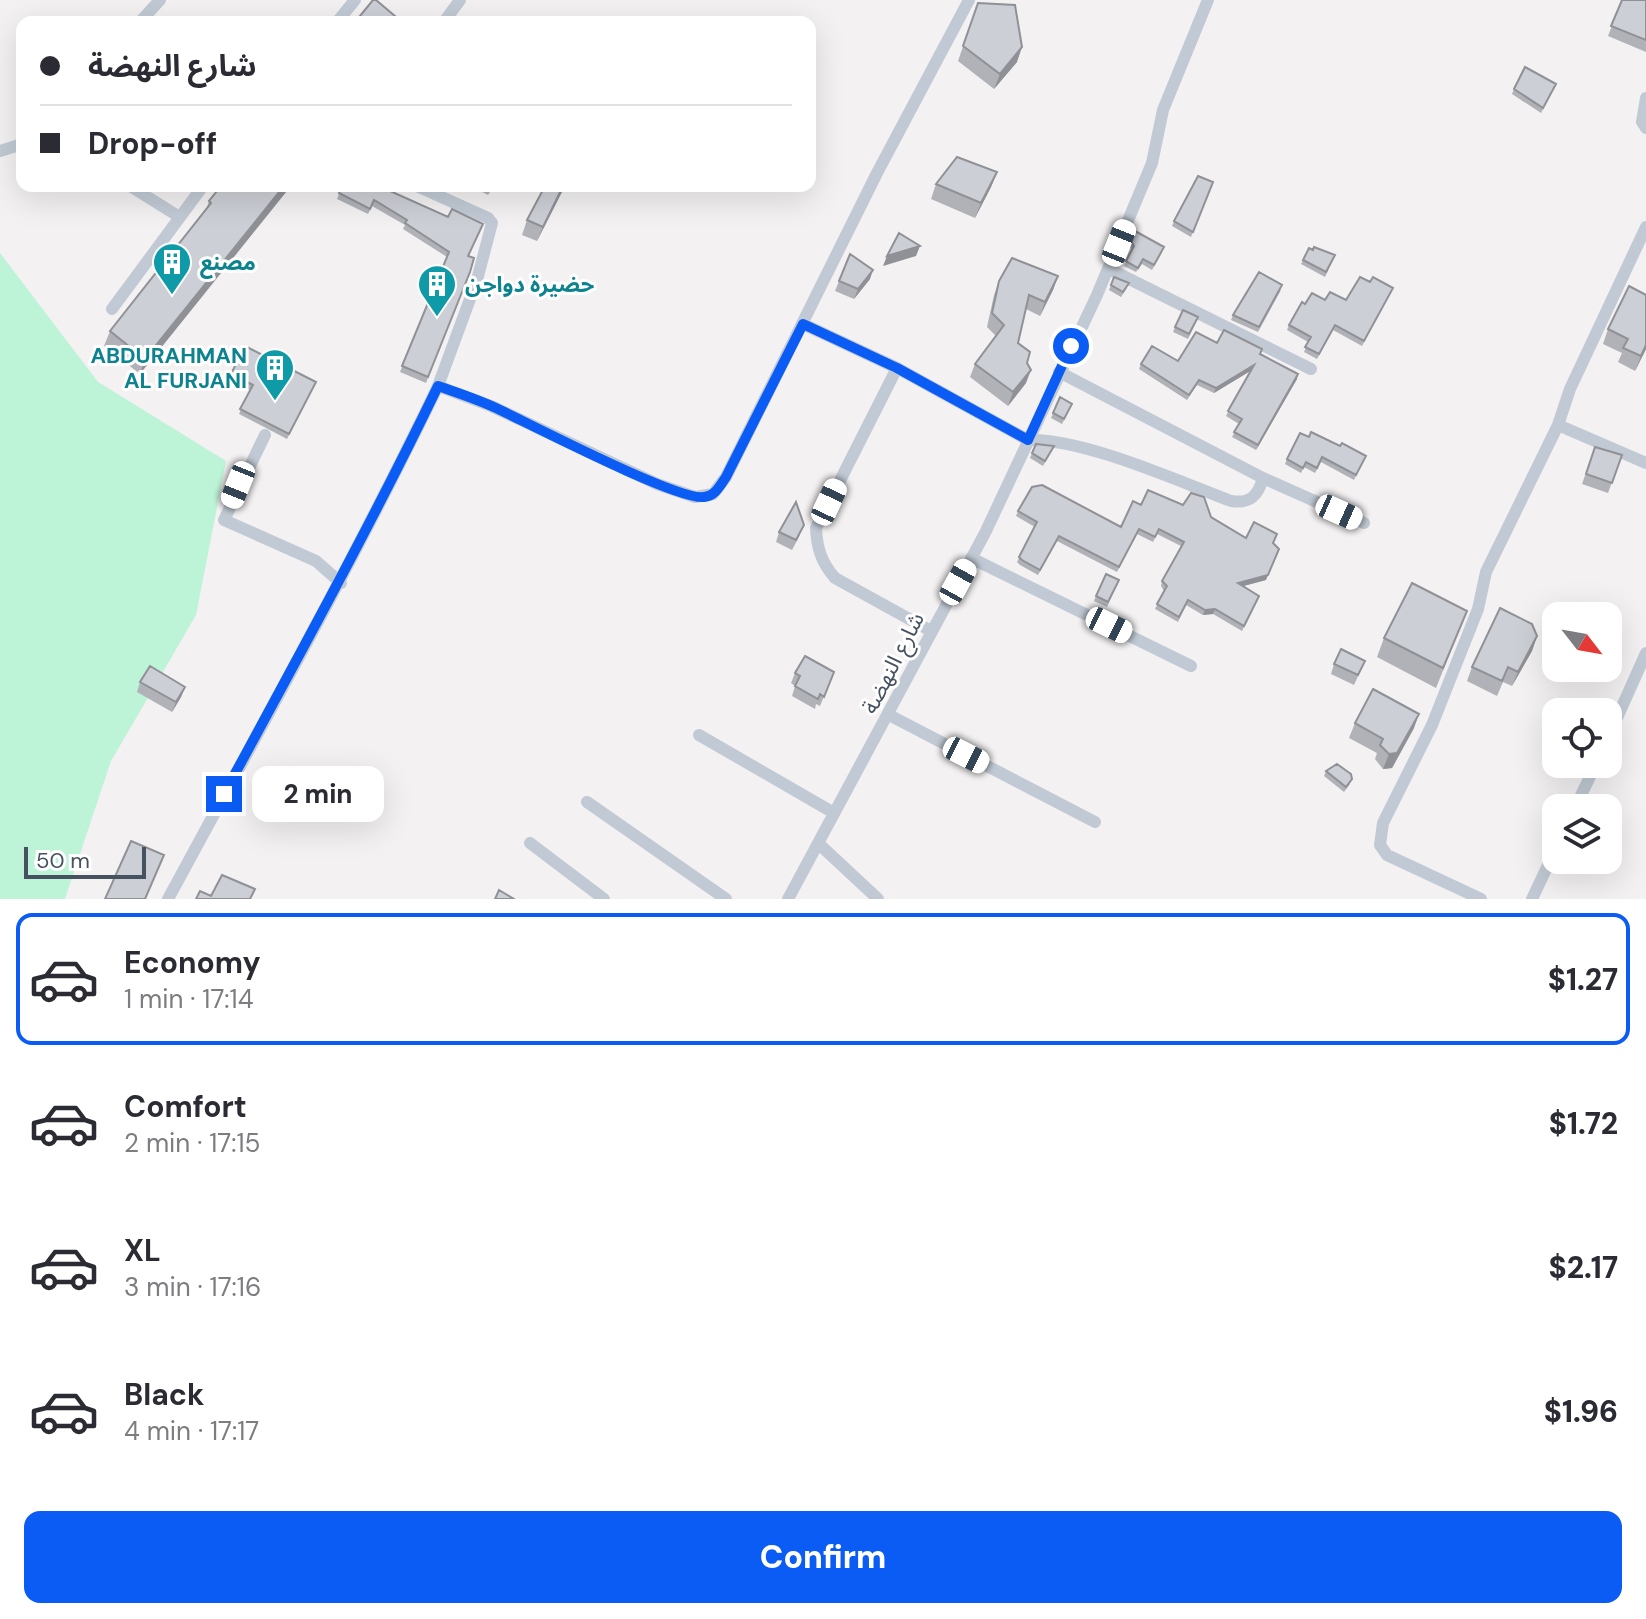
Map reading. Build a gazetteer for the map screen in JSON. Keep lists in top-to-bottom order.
{
  "streets": {
    "street": ["شارع النهضة"]
  },
  "places": {
    "building": ["مصنع", "حضيرة دواجن", "ABDURAHMAN AL FURJANI"]
  },
  "scale_bar": "50 m",
  "north": "bottom right",
  "page": {
    "banner": ["شارع النهضة", "Drop-off"],
    "bubble": "2 min",
    "scale": "50 m",
    "list": [
      {
        "name": "Economy",
        "note": "1 min · 17:14",
        "value": "$1.27"
      },
      {
        "name": "Comfort",
        "note": "2 min · 17:15",
        "value": "$1.72"
      },
      {
        "name": "XL",
        "note": "3 min · 17:16",
        "value": "$2.17"
      },
      {
        "name": "Black",
        "note": "4 min · 17:17",
        "value": "$1.96"
      }
    ],
    "buttons": "Confirm"
  }
}
